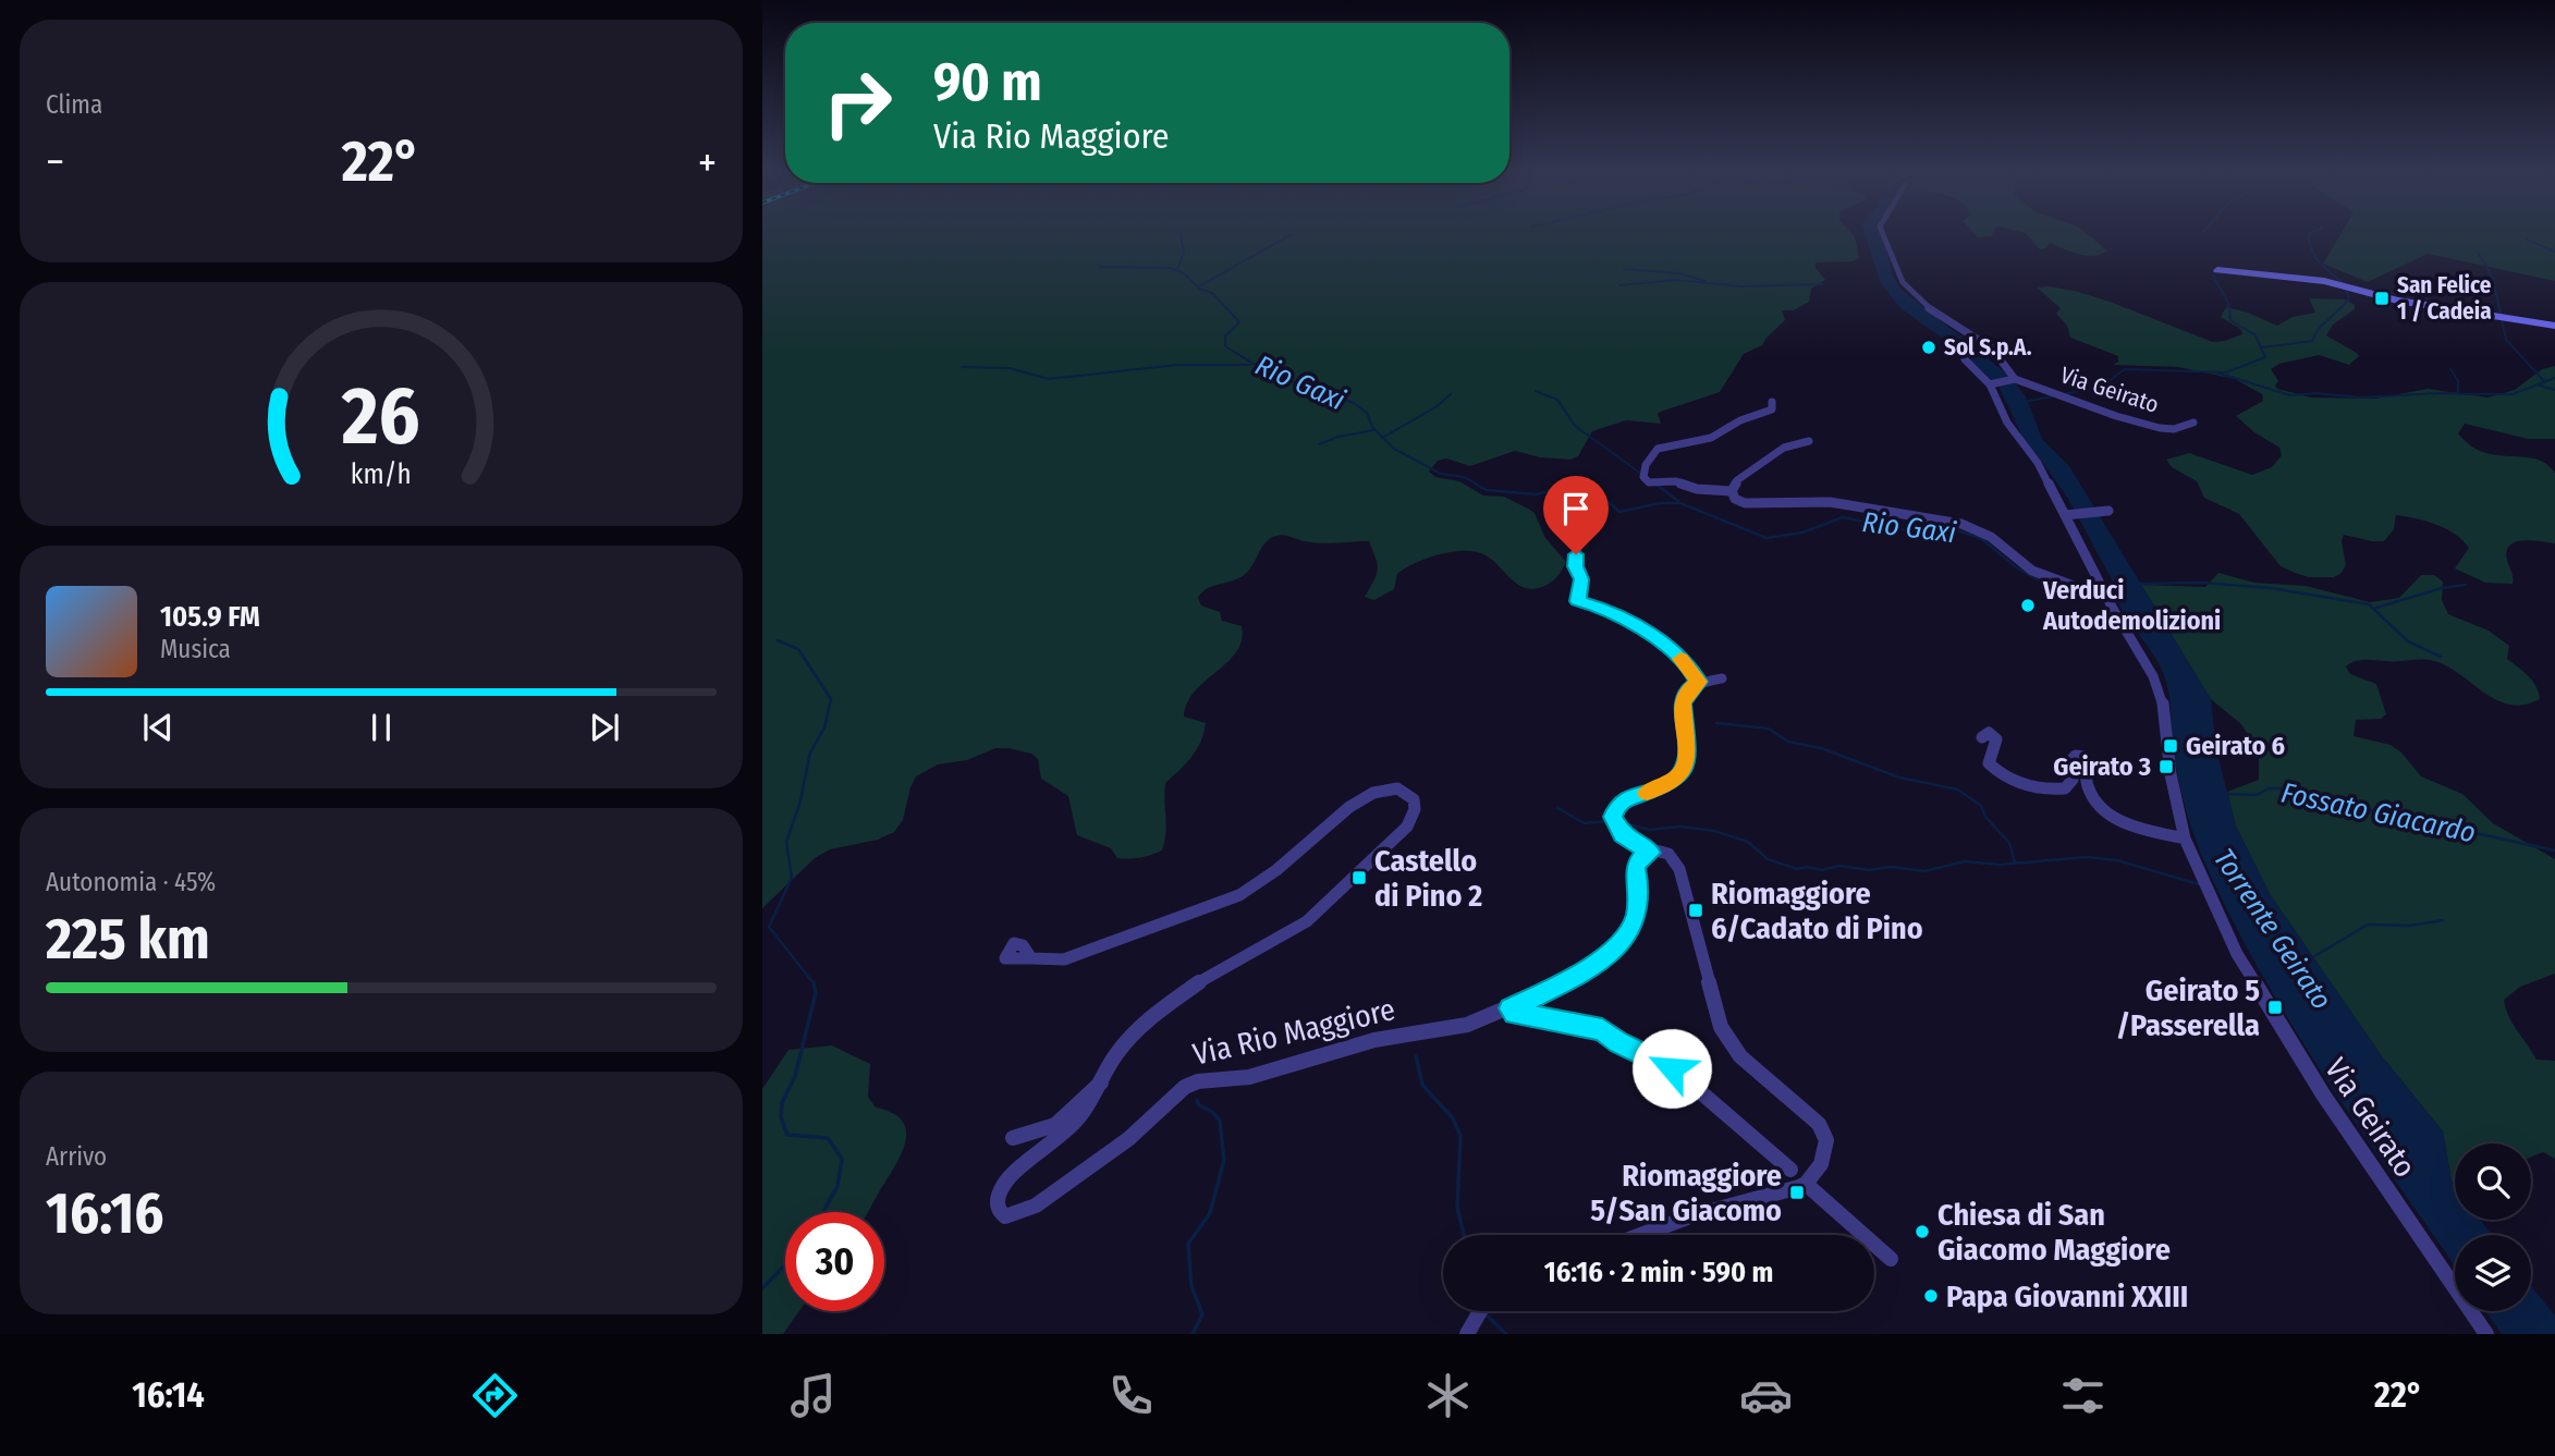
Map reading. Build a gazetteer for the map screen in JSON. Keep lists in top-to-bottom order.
{
  "streets": {
    "street": ["Via Geirato", "Via Rio Maggiore"]
  },
  "water": ["Rio Gaxi", "Fossato Giacardo", "Torrente Geirato"],
  "places": {
    "transit": [
      "San Felice 1 / Cadeia",
      "Geirato 6",
      "Geirato 3",
      "Castello di Pino 2",
      "Riomaggiore 6/Cadato di Pino",
      "Geirato 5 /Passerella",
      "Riomaggiore 5/San Giacomo"
    ],
    "other": [
      "Sol S.p.A.",
      "Verduci Autodemolizioni",
      "Chiesa di San Giacomo Maggiore",
      "Papa Giovanni XXIII"
    ]
  },
  "page": {
    "tile": [
      "Clima",
      ["Autonomia · 45%", "225 km"],
      ["Arrivo", "16:16"]
    ],
    "turn": ["90 m", "Via Rio Maggiore"],
    "heat": ["−", "22°", "+"],
    "song": ["105.9 FM", "Musica"],
    "limit": "30",
    "trip": "16:16 · 2 min · 590 m",
    "tabs": ["16:14", "22°"],
    "gauge": ["26", "km/h"]
  }
}
